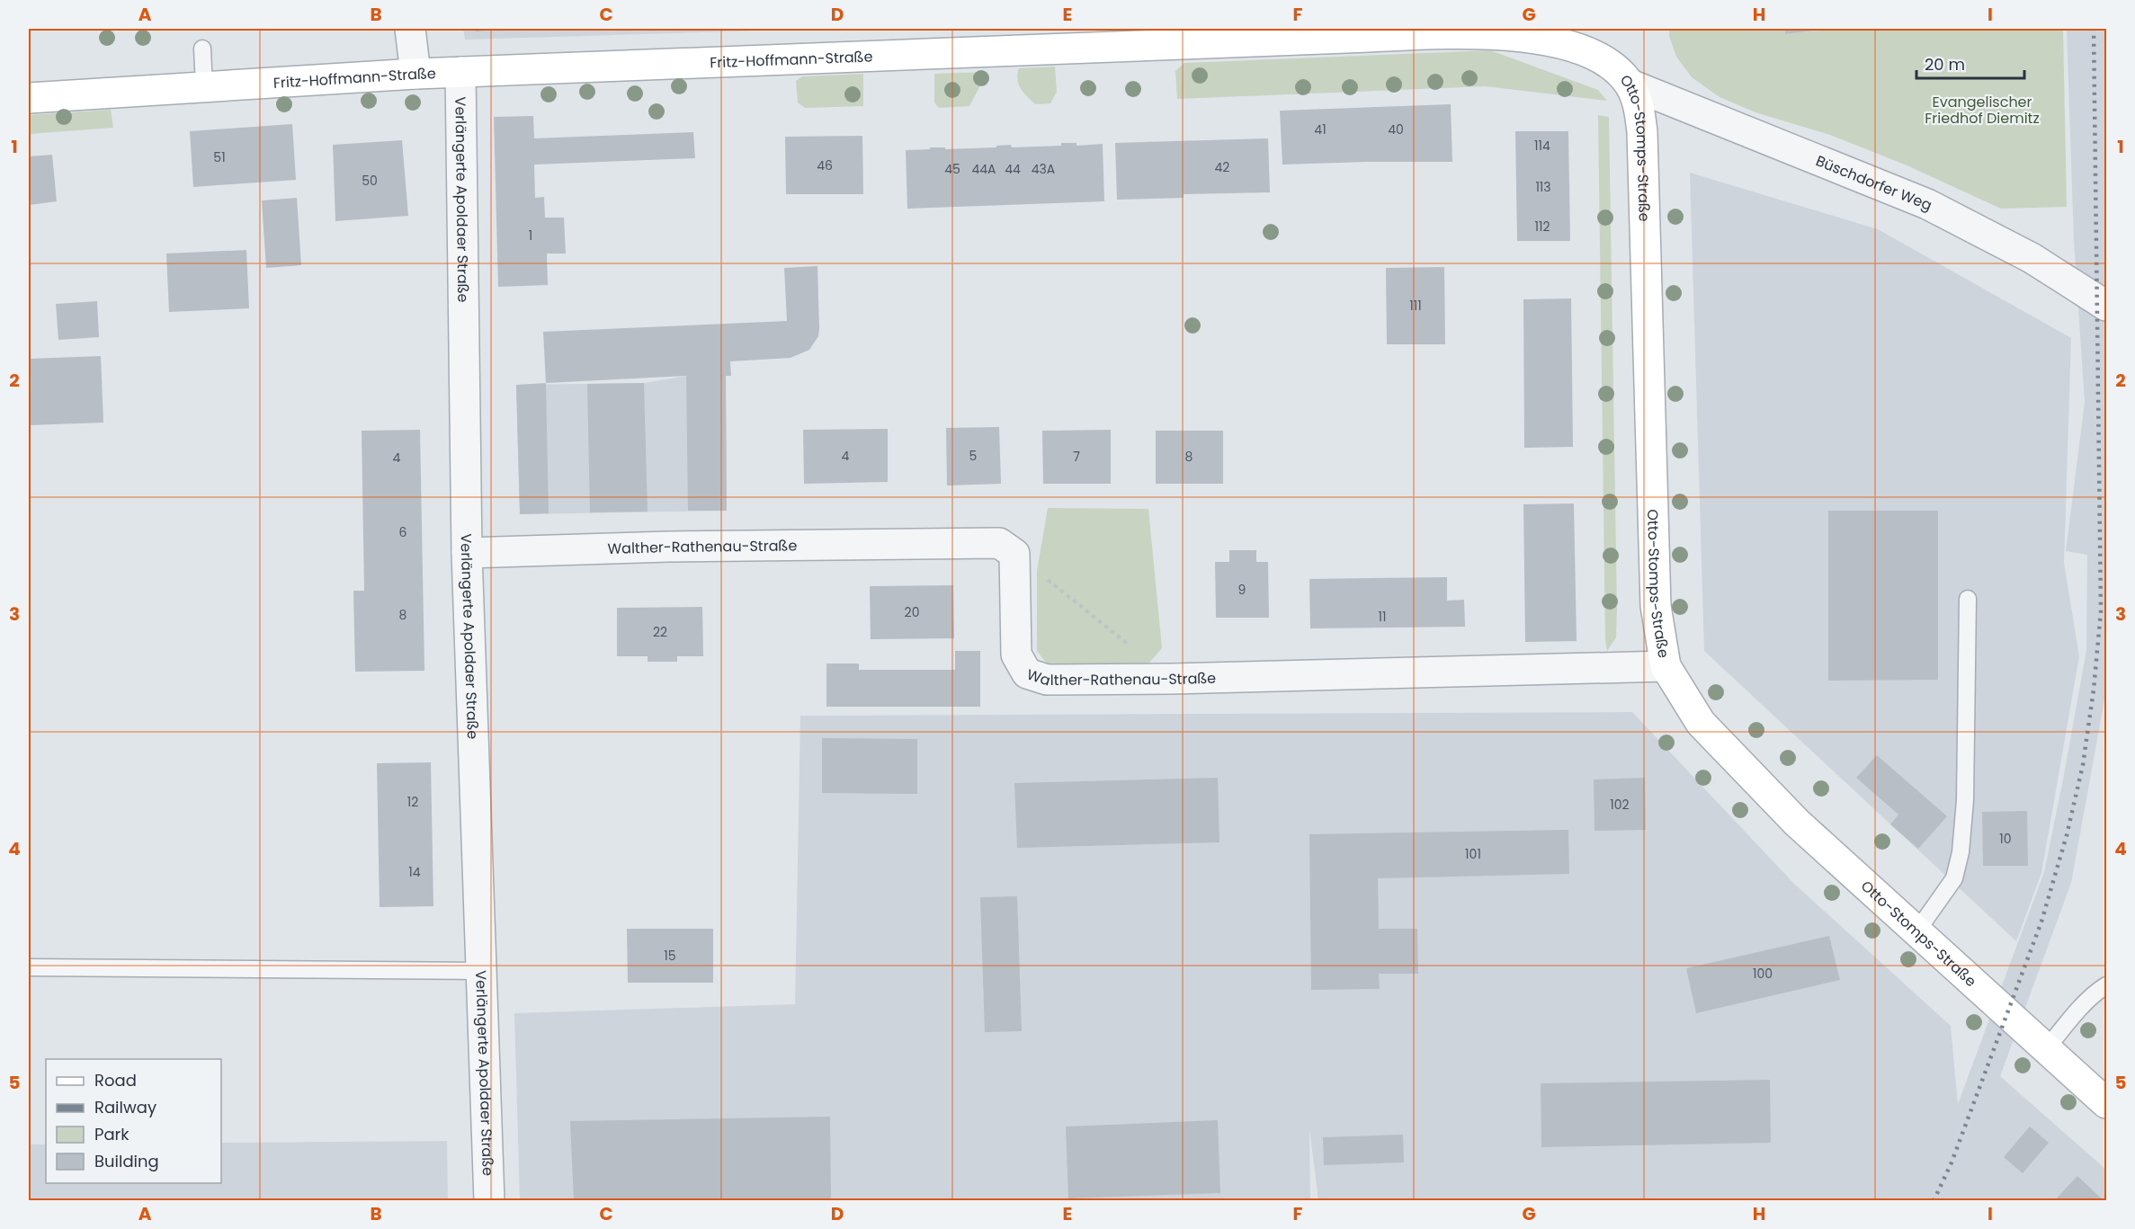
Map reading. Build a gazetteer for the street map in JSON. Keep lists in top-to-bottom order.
{
  "streets": {
    "street": [
      "Fritz-Hoffmann-Straße",
      "Otto-Stomps-Straße",
      "Büschdorfer Weg",
      "Verlängerte Apoldaer Straße",
      "Walther-Rathenau-Straße"
    ]
  },
  "crossings": [
    ["Fritz-Hoffmann-Straße", "Otto-Stomps-Straße"],
    ["Fritz-Hoffmann-Straße", "Verlängerte Apoldaer Straße"],
    ["Otto-Stomps-Straße", "Büschdorfer Weg"],
    ["Otto-Stomps-Straße", "Walther-Rathenau-Straße"],
    ["Verlängerte Apoldaer Straße", "Walther-Rathenau-Straße"]
  ],
  "parks": ["Evangelischer Friedhof Diemitz"],
  "house_numbers": [
    "41",
    "40",
    "114",
    "51",
    "46",
    "42",
    "45",
    "44A",
    "44",
    "43A",
    "50",
    "113",
    "112",
    "1",
    "111",
    "4",
    "5",
    "7",
    "8",
    "4",
    "6",
    "9",
    "20",
    "8",
    "11",
    "22",
    "12",
    "102",
    "10",
    "101",
    "14",
    "15",
    "100"
  ],
  "legend": [
    "Road",
    "Railway",
    "Park",
    "Building"
  ],
  "scale_bar": "20 m",
  "grid": {
    "columns": [
      "A",
      "B",
      "C",
      "D",
      "E",
      "F",
      "G",
      "H",
      "I"
    ],
    "rows": [
      "1",
      "2",
      "3",
      "4",
      "5"
    ]
  }
}
